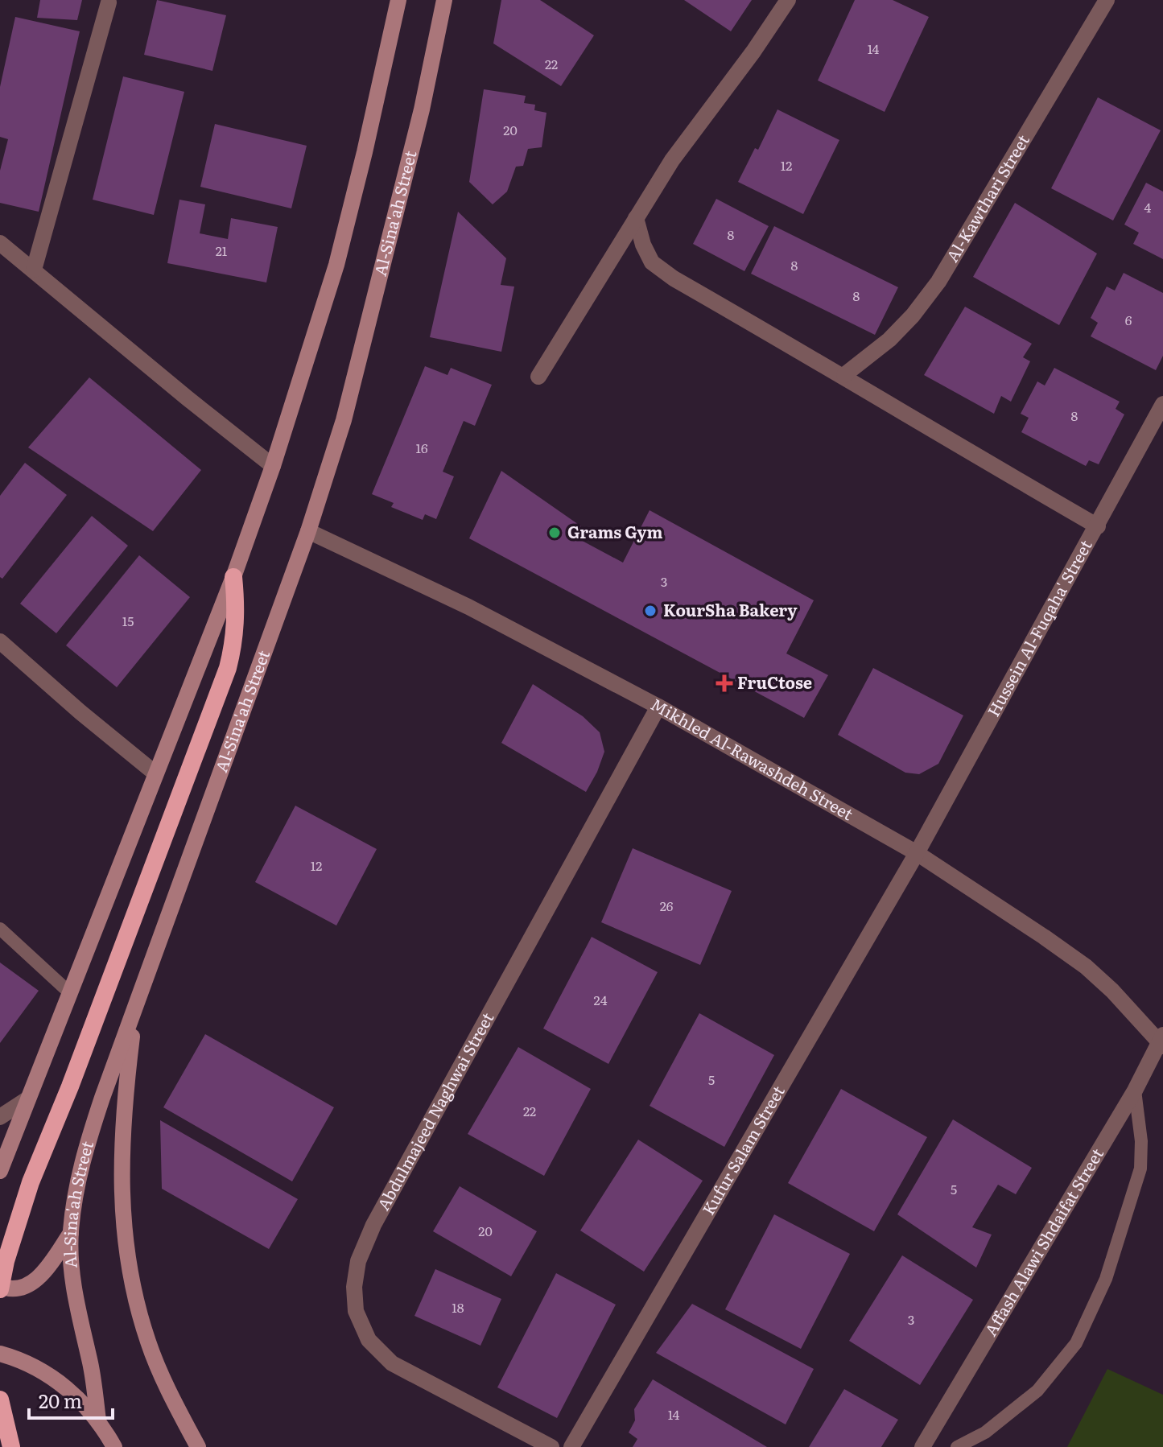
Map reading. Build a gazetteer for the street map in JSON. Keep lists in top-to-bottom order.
{
  "streets": {
    "main road": ["Al-Sina'ah Street"],
    "street": [
      "Al-Kawthari Street",
      "Hussein Al-Fuqaha' Street",
      "Mikhled Al-Rawashdeh Street",
      "Abdulmajeed Naghwai Street",
      "Kufur Salam Street",
      "Affash Alawi Shdaifat Street"
    ]
  },
  "crossings": [
    ["Al-Sina'ah Street", "Mikhled Al-Rawashdeh Street"],
    ["Hussein Al-Fuqaha' Street", "Mikhled Al-Rawashdeh Street"],
    ["Hussein Al-Fuqaha' Street", "Kufur Salam Street"],
    ["Mikhled Al-Rawashdeh Street", "Abdulmajeed Naghwai Street"],
    ["Mikhled Al-Rawashdeh Street", "Kufur Salam Street"],
    ["Mikhled Al-Rawashdeh Street", "Affash Alawi Shdaifat Street"]
  ],
  "places": {
    "other": ["Grams Gym", "KourSha Bakery"],
    "health": ["FruCtose"]
  },
  "house_numbers": [
    "14",
    "22",
    "20",
    "12",
    "4",
    "8",
    "21",
    "8",
    "8",
    "6",
    "8",
    "16",
    "3",
    "15",
    "12",
    "26",
    "24",
    "5",
    "22",
    "5",
    "20",
    "18",
    "3",
    "14"
  ],
  "scale_bar": "20 m"
}
